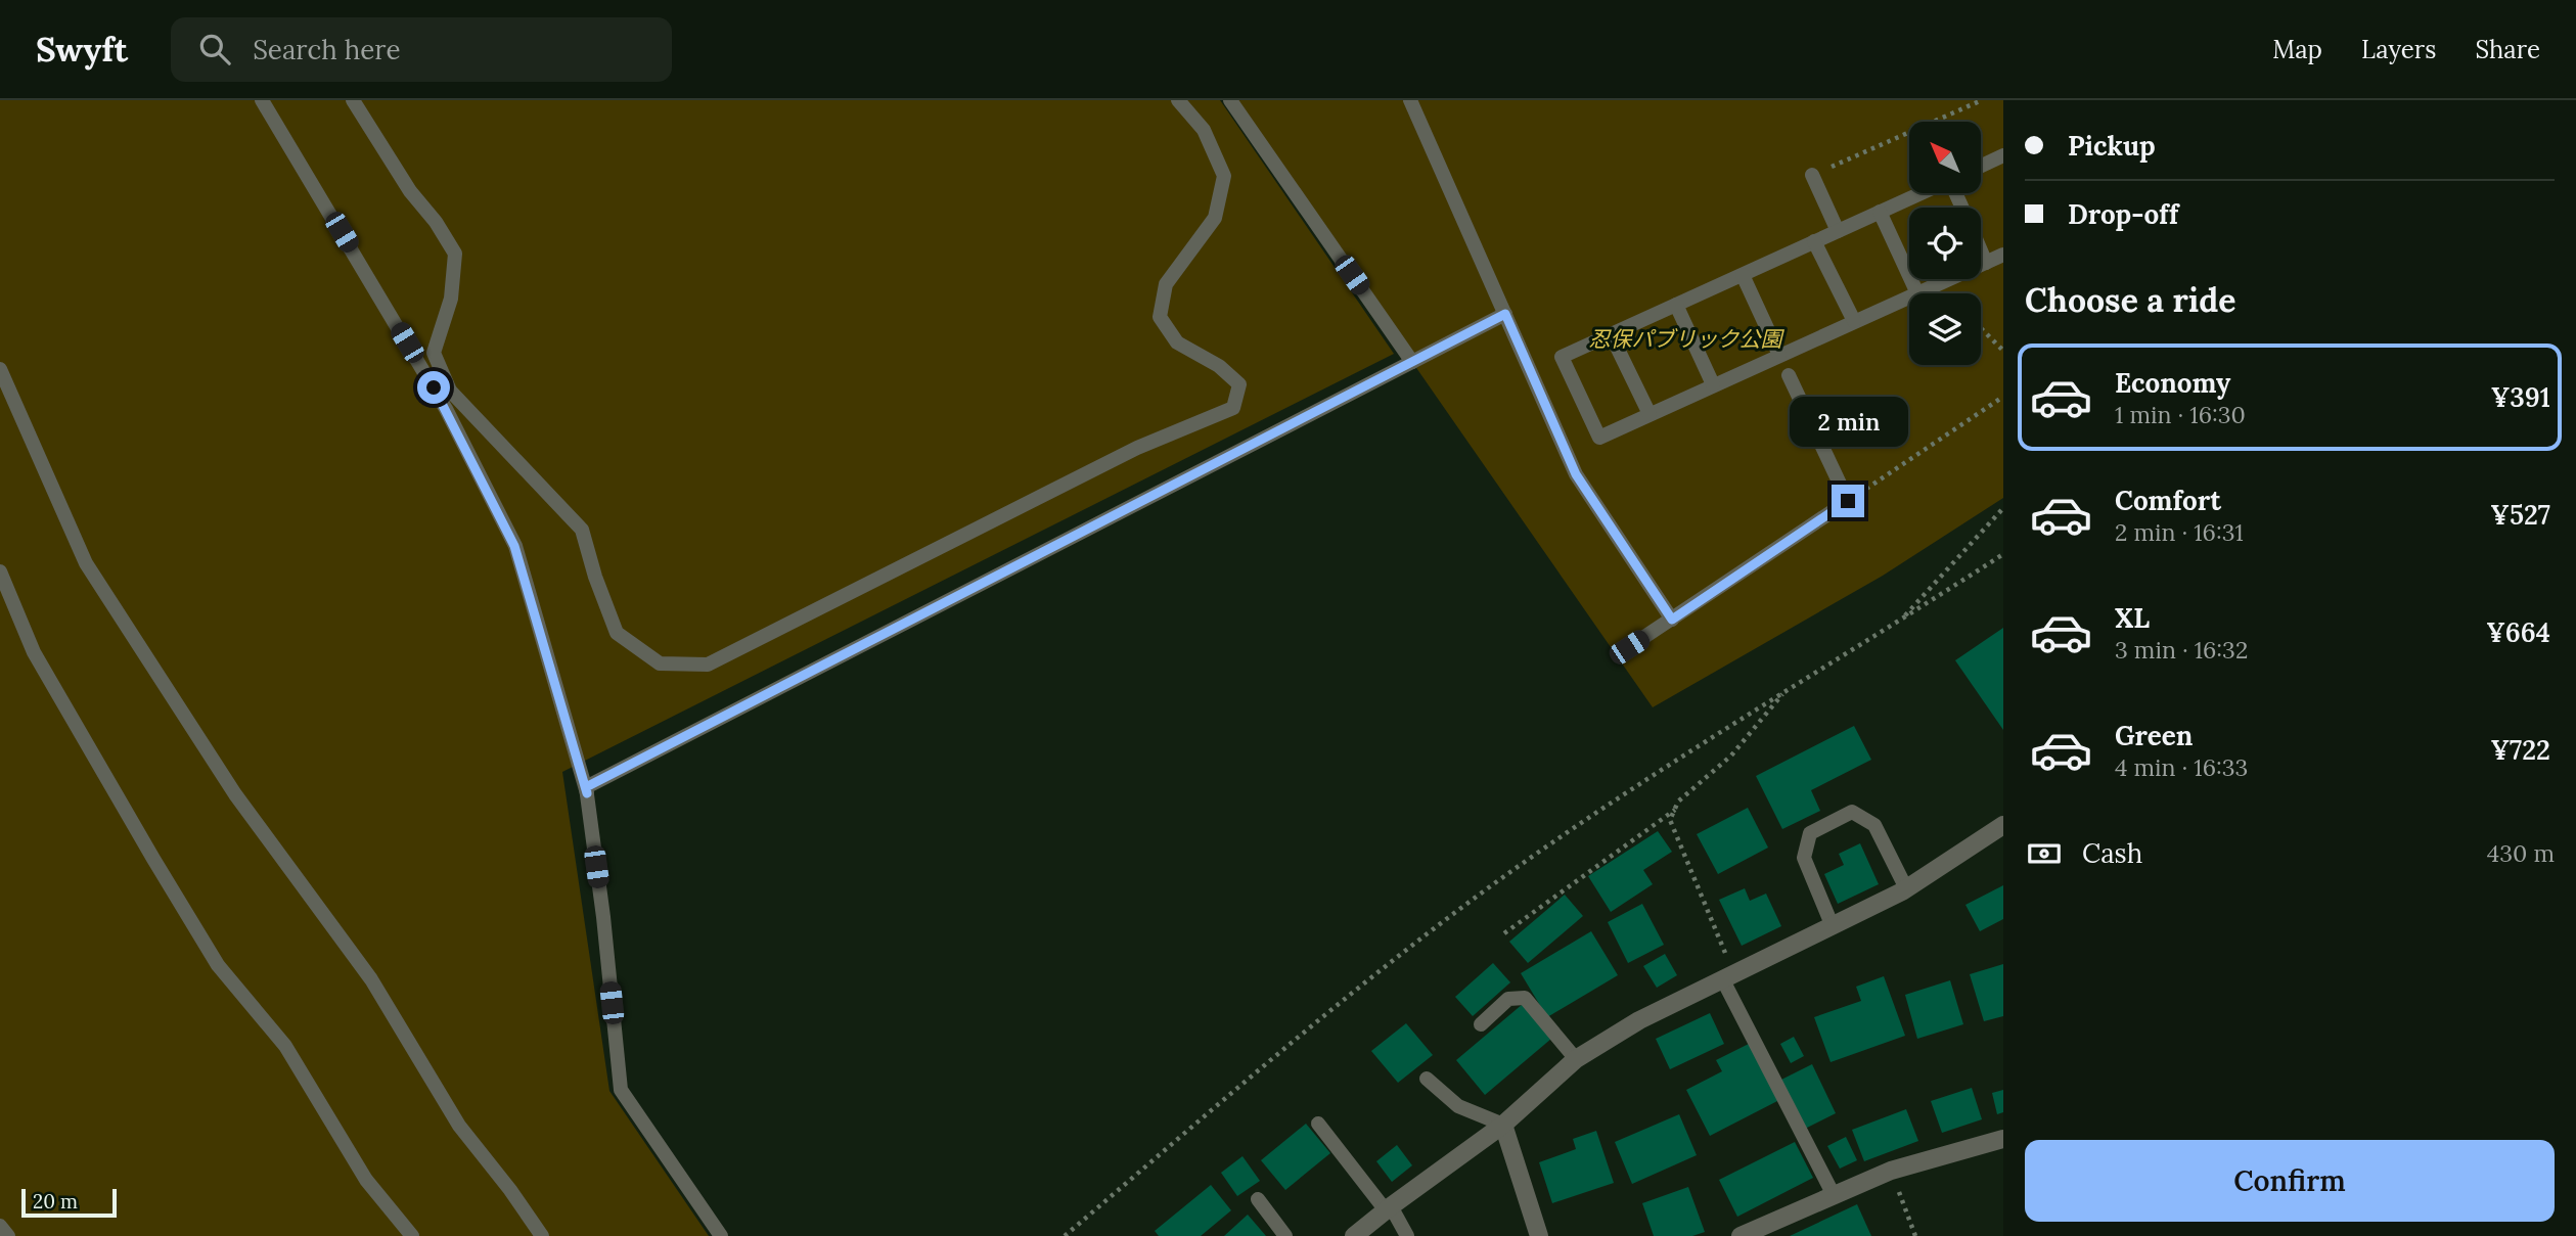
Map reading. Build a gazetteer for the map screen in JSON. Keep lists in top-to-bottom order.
{
  "parks": ["忍保パブリック公園"],
  "scale_bar": "20 m",
  "north": "top left",
  "page": {
    "header": "Swyft",
    "search": "Search here",
    "nav": ["Map", "Layers", "Share"],
    "banner": ["Pickup", "Drop-off"],
    "heading": "Choose a ride",
    "list": [
      {
        "name": "Economy",
        "note": "1 min · 16:30",
        "value": "¥391"
      },
      {
        "name": "Comfort",
        "note": "2 min · 16:31",
        "value": "¥527"
      },
      {
        "name": "XL",
        "note": "3 min · 16:32",
        "value": "¥664"
      },
      {
        "name": "Green",
        "note": "4 min · 16:33",
        "value": "¥722"
      }
    ],
    "bubble": "2 min",
    "pay": ["Cash", "430 m"],
    "buttons": "Confirm",
    "scale": "20 m"
  }
}
